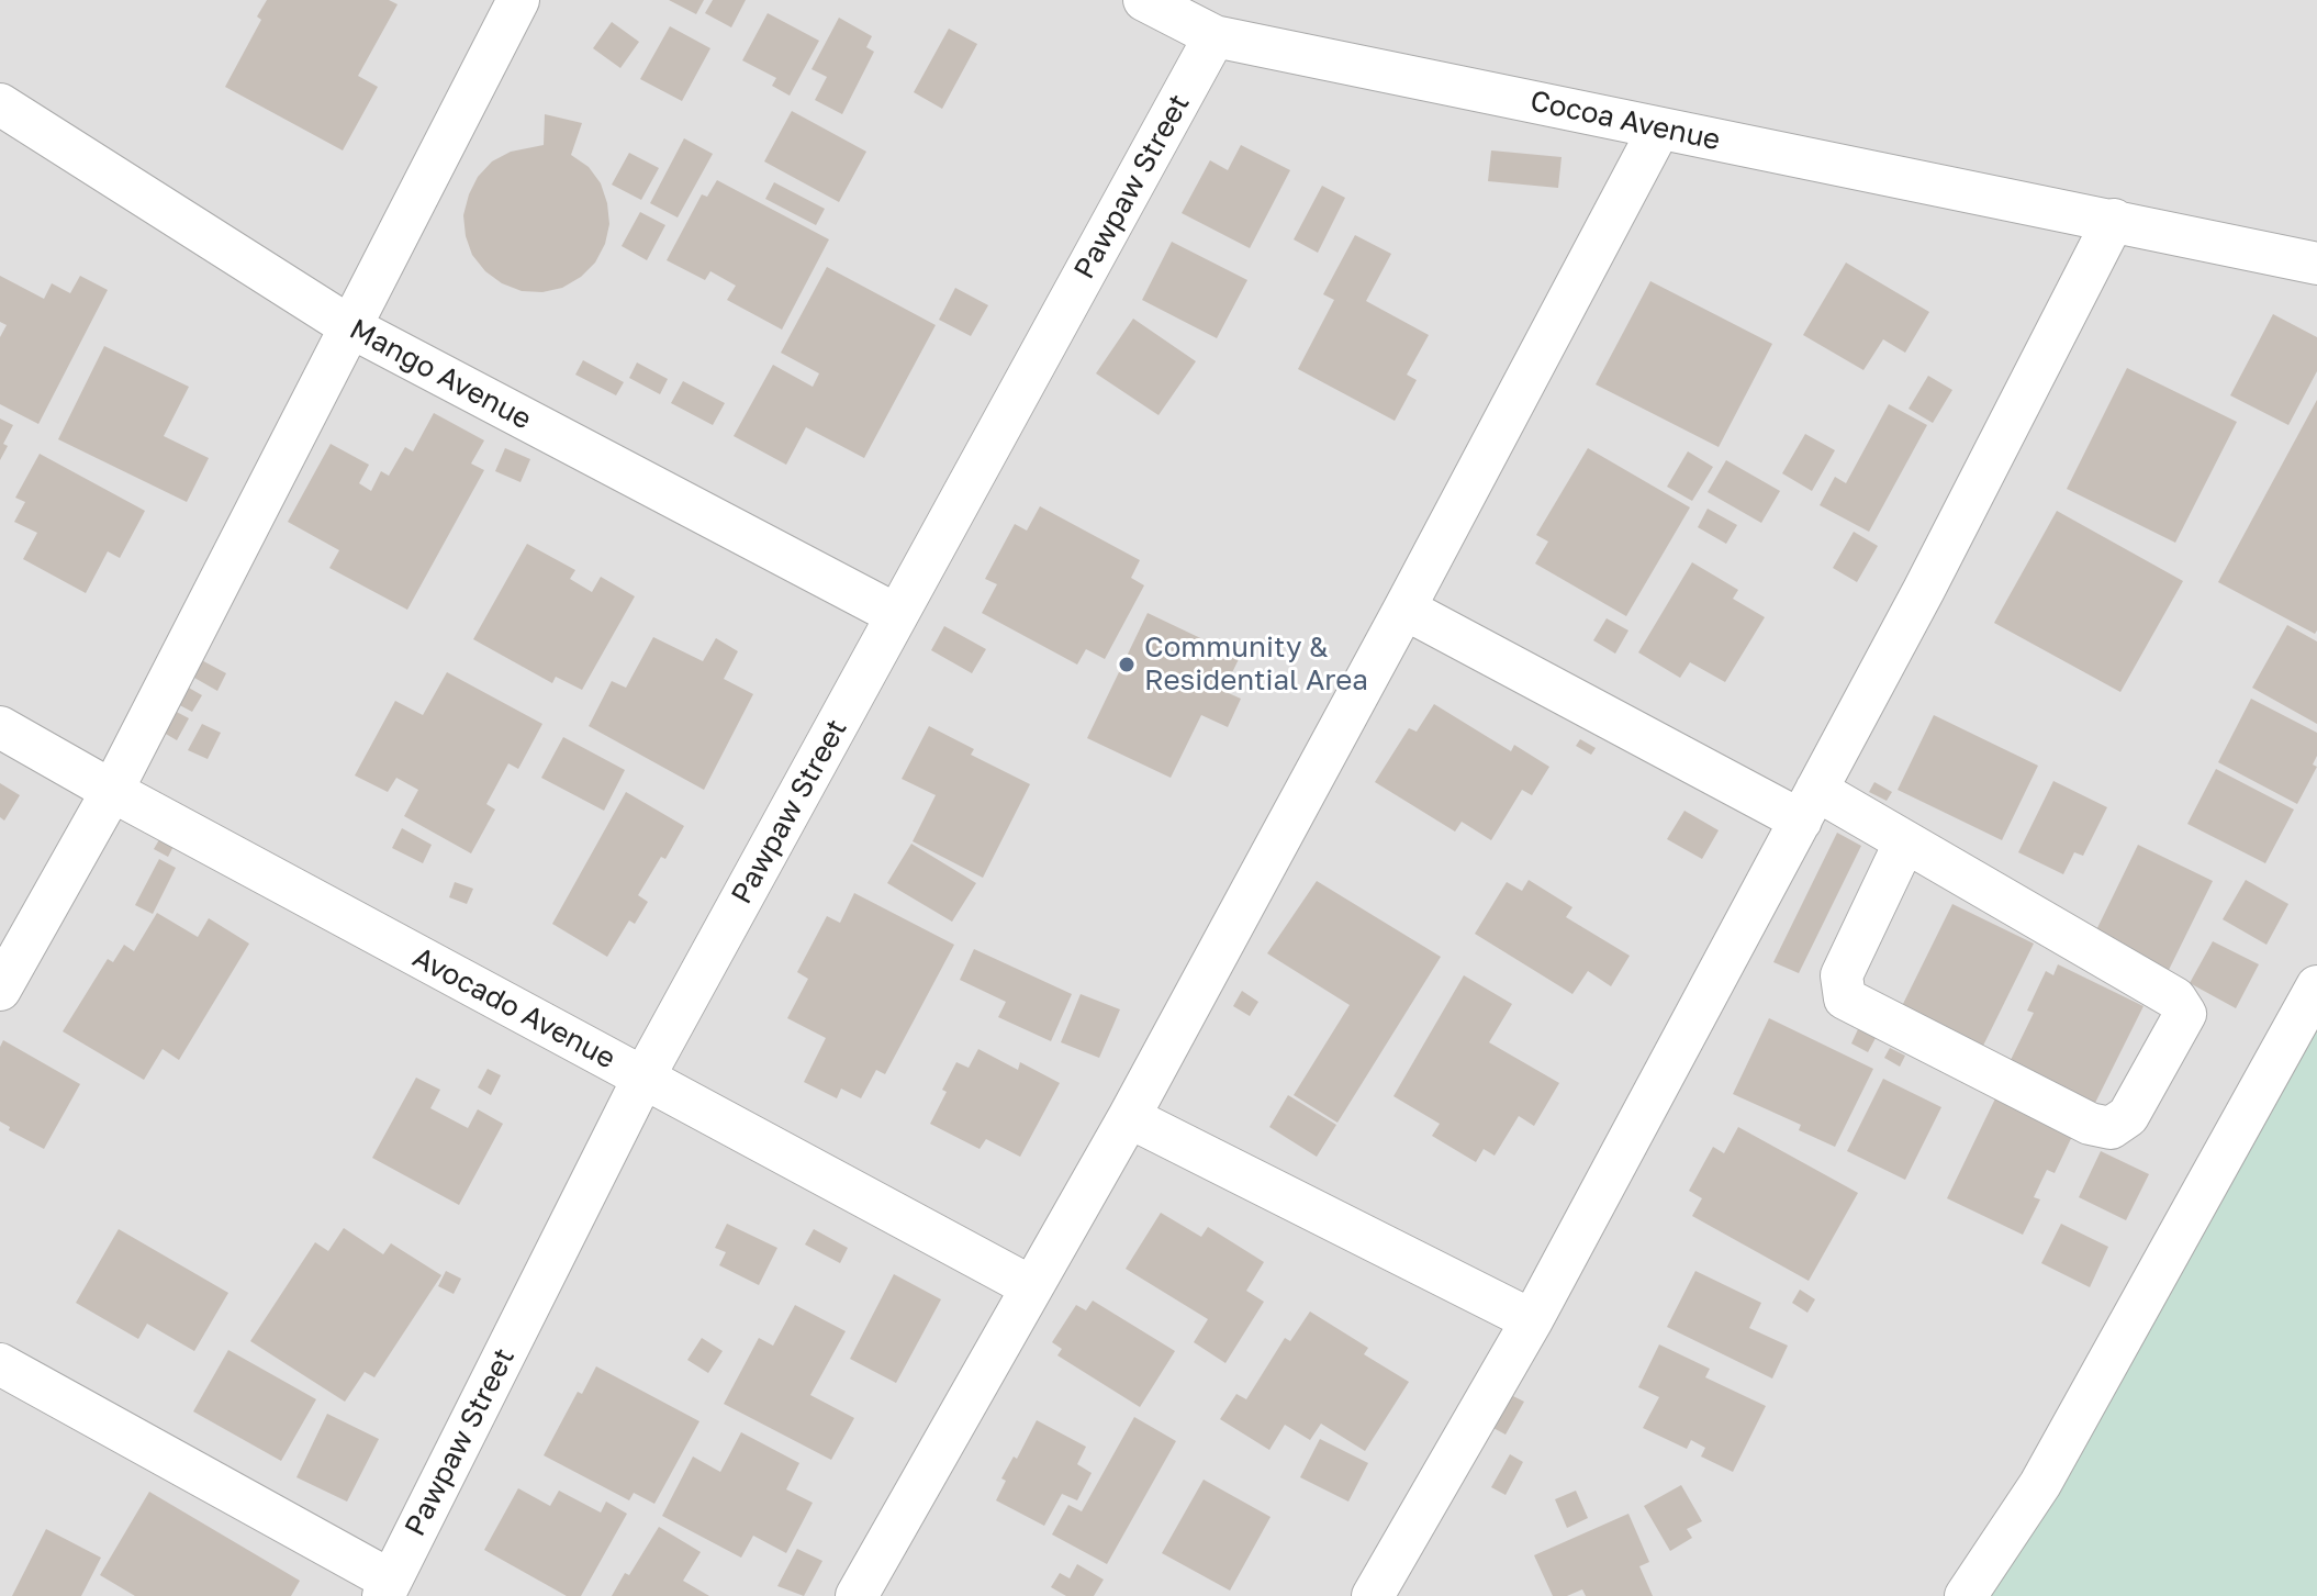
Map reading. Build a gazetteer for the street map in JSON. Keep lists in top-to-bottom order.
{
  "streets": {
    "street": [
      "Cocoa Avenue",
      "Pawpaw Street",
      "Mango Avenue",
      "Avocado Avenue"
    ]
  },
  "crossings": [
    ["Cocoa Avenue", "Pawpaw Street"],
    ["Pawpaw Street", "Mango Avenue"],
    ["Pawpaw Street", "Avocado Avenue"]
  ],
  "places": ["Community & Residential Area"]
}
